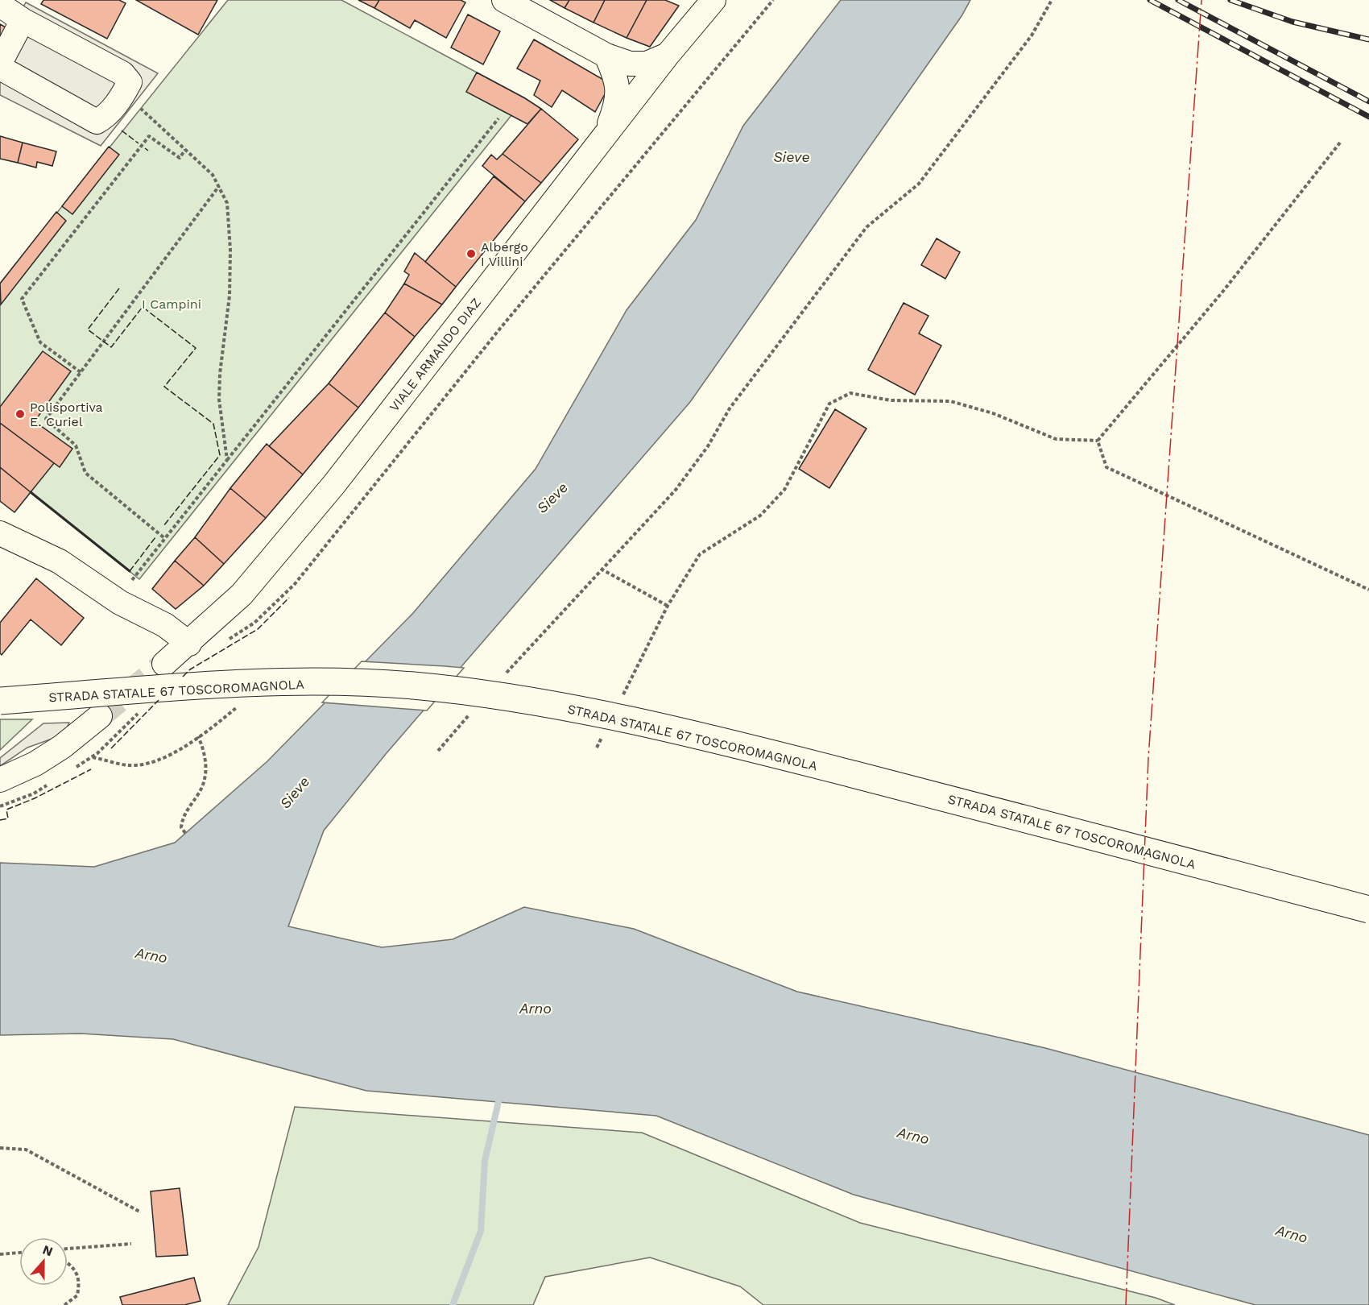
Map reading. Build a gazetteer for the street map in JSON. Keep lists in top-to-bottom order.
{
  "streets": {
    "main road": ["STRADA STATALE 67 TOSCOROMAGNOLA"],
    "street": ["VIALE ARMANDO DIAZ"]
  },
  "water": ["Sieve", "Arno"],
  "parks": ["I Campini"],
  "places": ["Albergo I Villini", "Polisportiva E. Curiel"],
  "north": "top"
}
